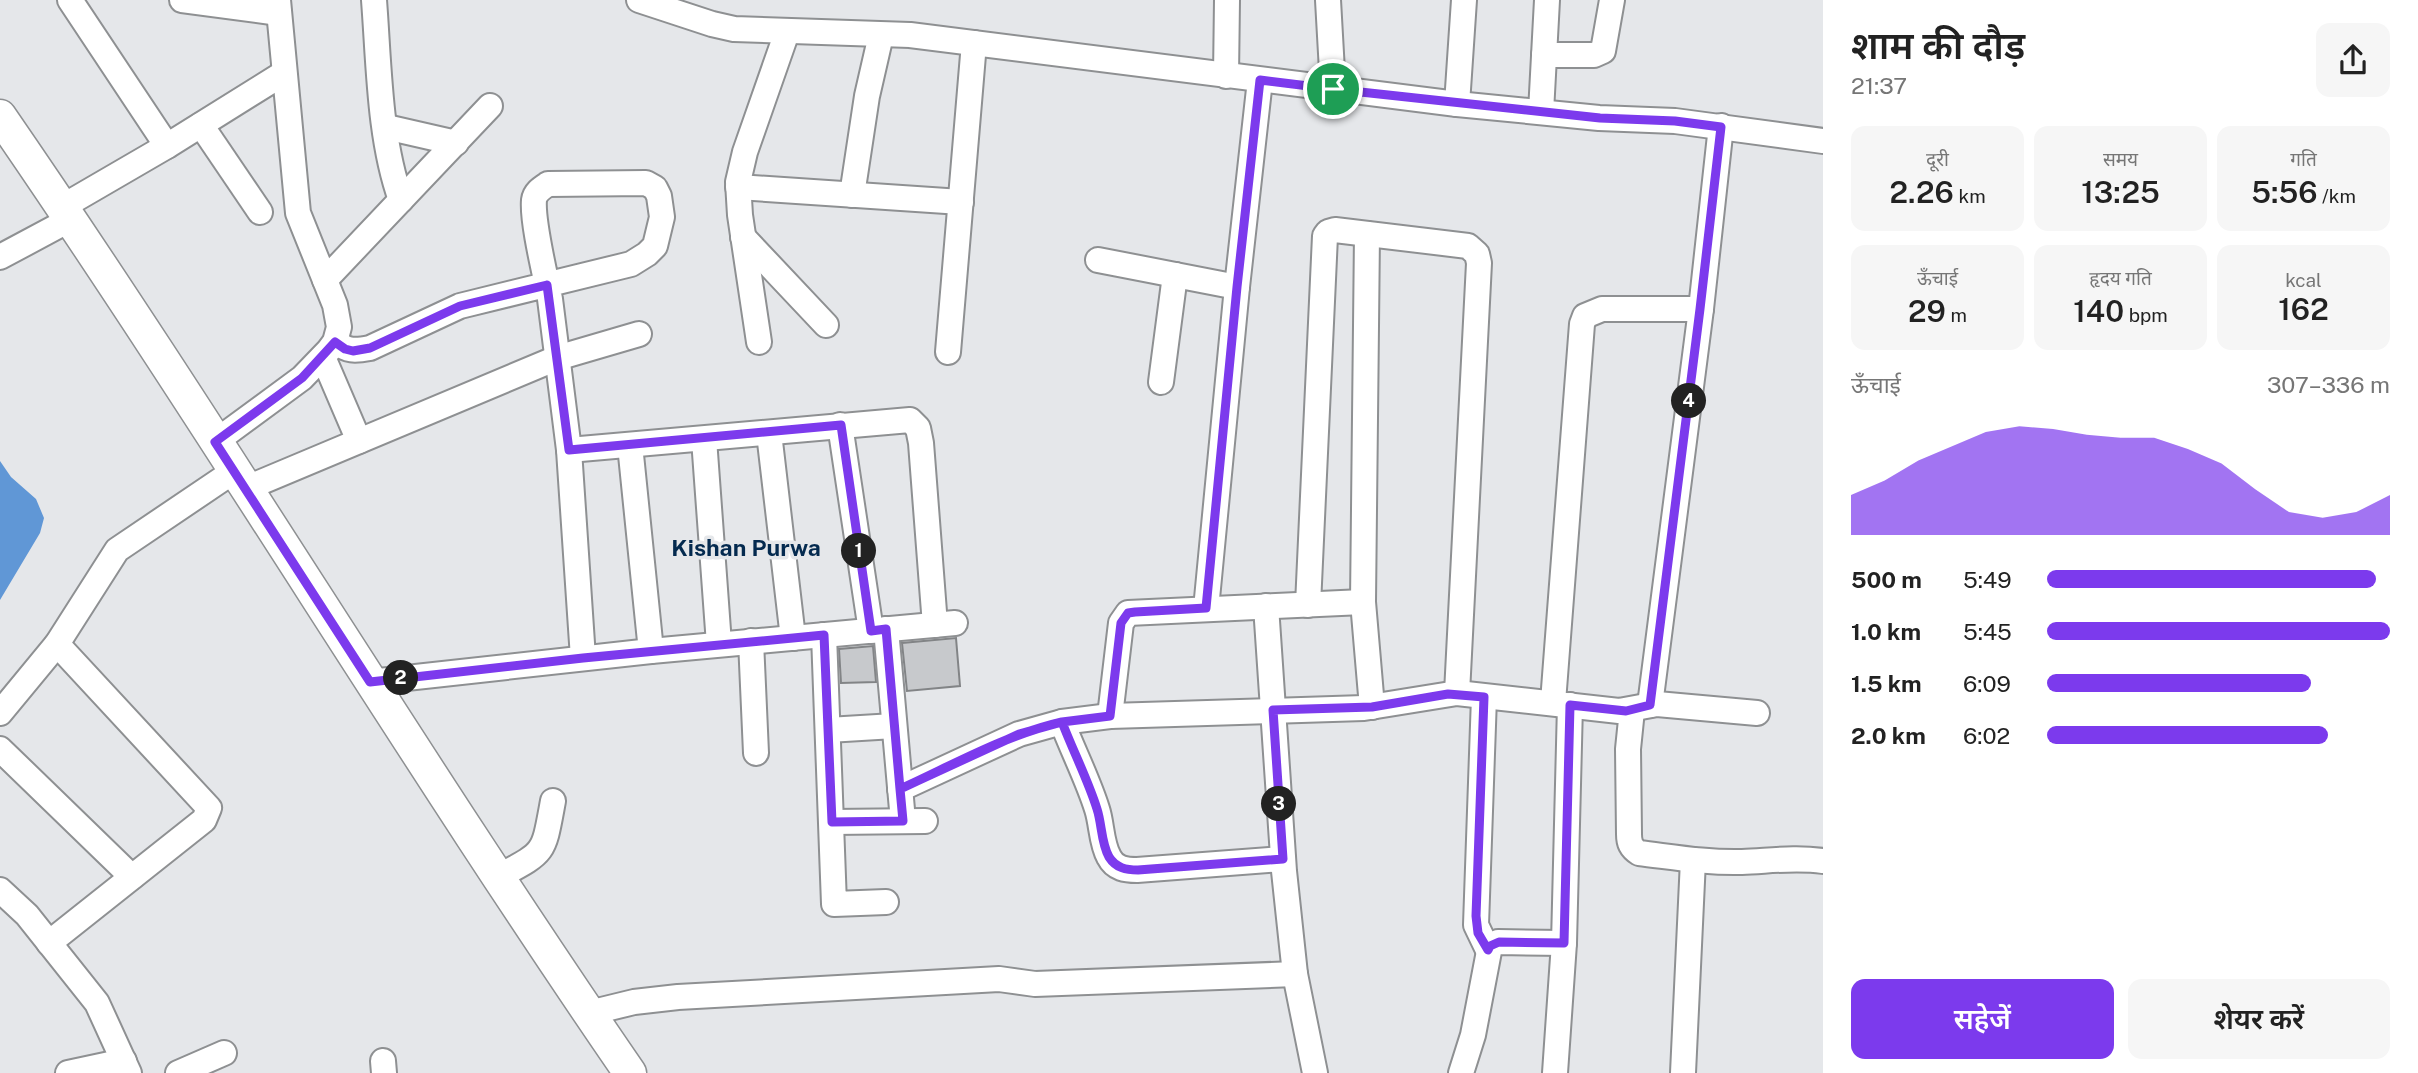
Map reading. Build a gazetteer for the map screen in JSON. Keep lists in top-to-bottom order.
{
  "districts": ["Kishan Purwa"],
  "page": {
    "heading": ["शाम की दौड़", "21:37"],
    "stats": [
      ["दूरी", "2.26 km"],
      ["समय", "13:25"],
      ["गति", "5:56 /km"],
      ["ऊँचाई", "29 m"],
      ["हृदय गति", "140 bpm"],
      ["kcal", "162"]
    ],
    "chart": ["ऊँचाई", "307–336 m"],
    "pins": [
      "4",
      "1",
      "2",
      "3"
    ],
    "list": [
      {
        "name": "500 m",
        "note": "5:49"
      },
      {
        "name": "1.0 km",
        "note": "5:45"
      },
      {
        "name": "1.5 km",
        "note": "6:09"
      },
      {
        "name": "2.0 km",
        "note": "6:02"
      }
    ],
    "buttons": ["सहेजें", "शेयर करें"]
  }
}
